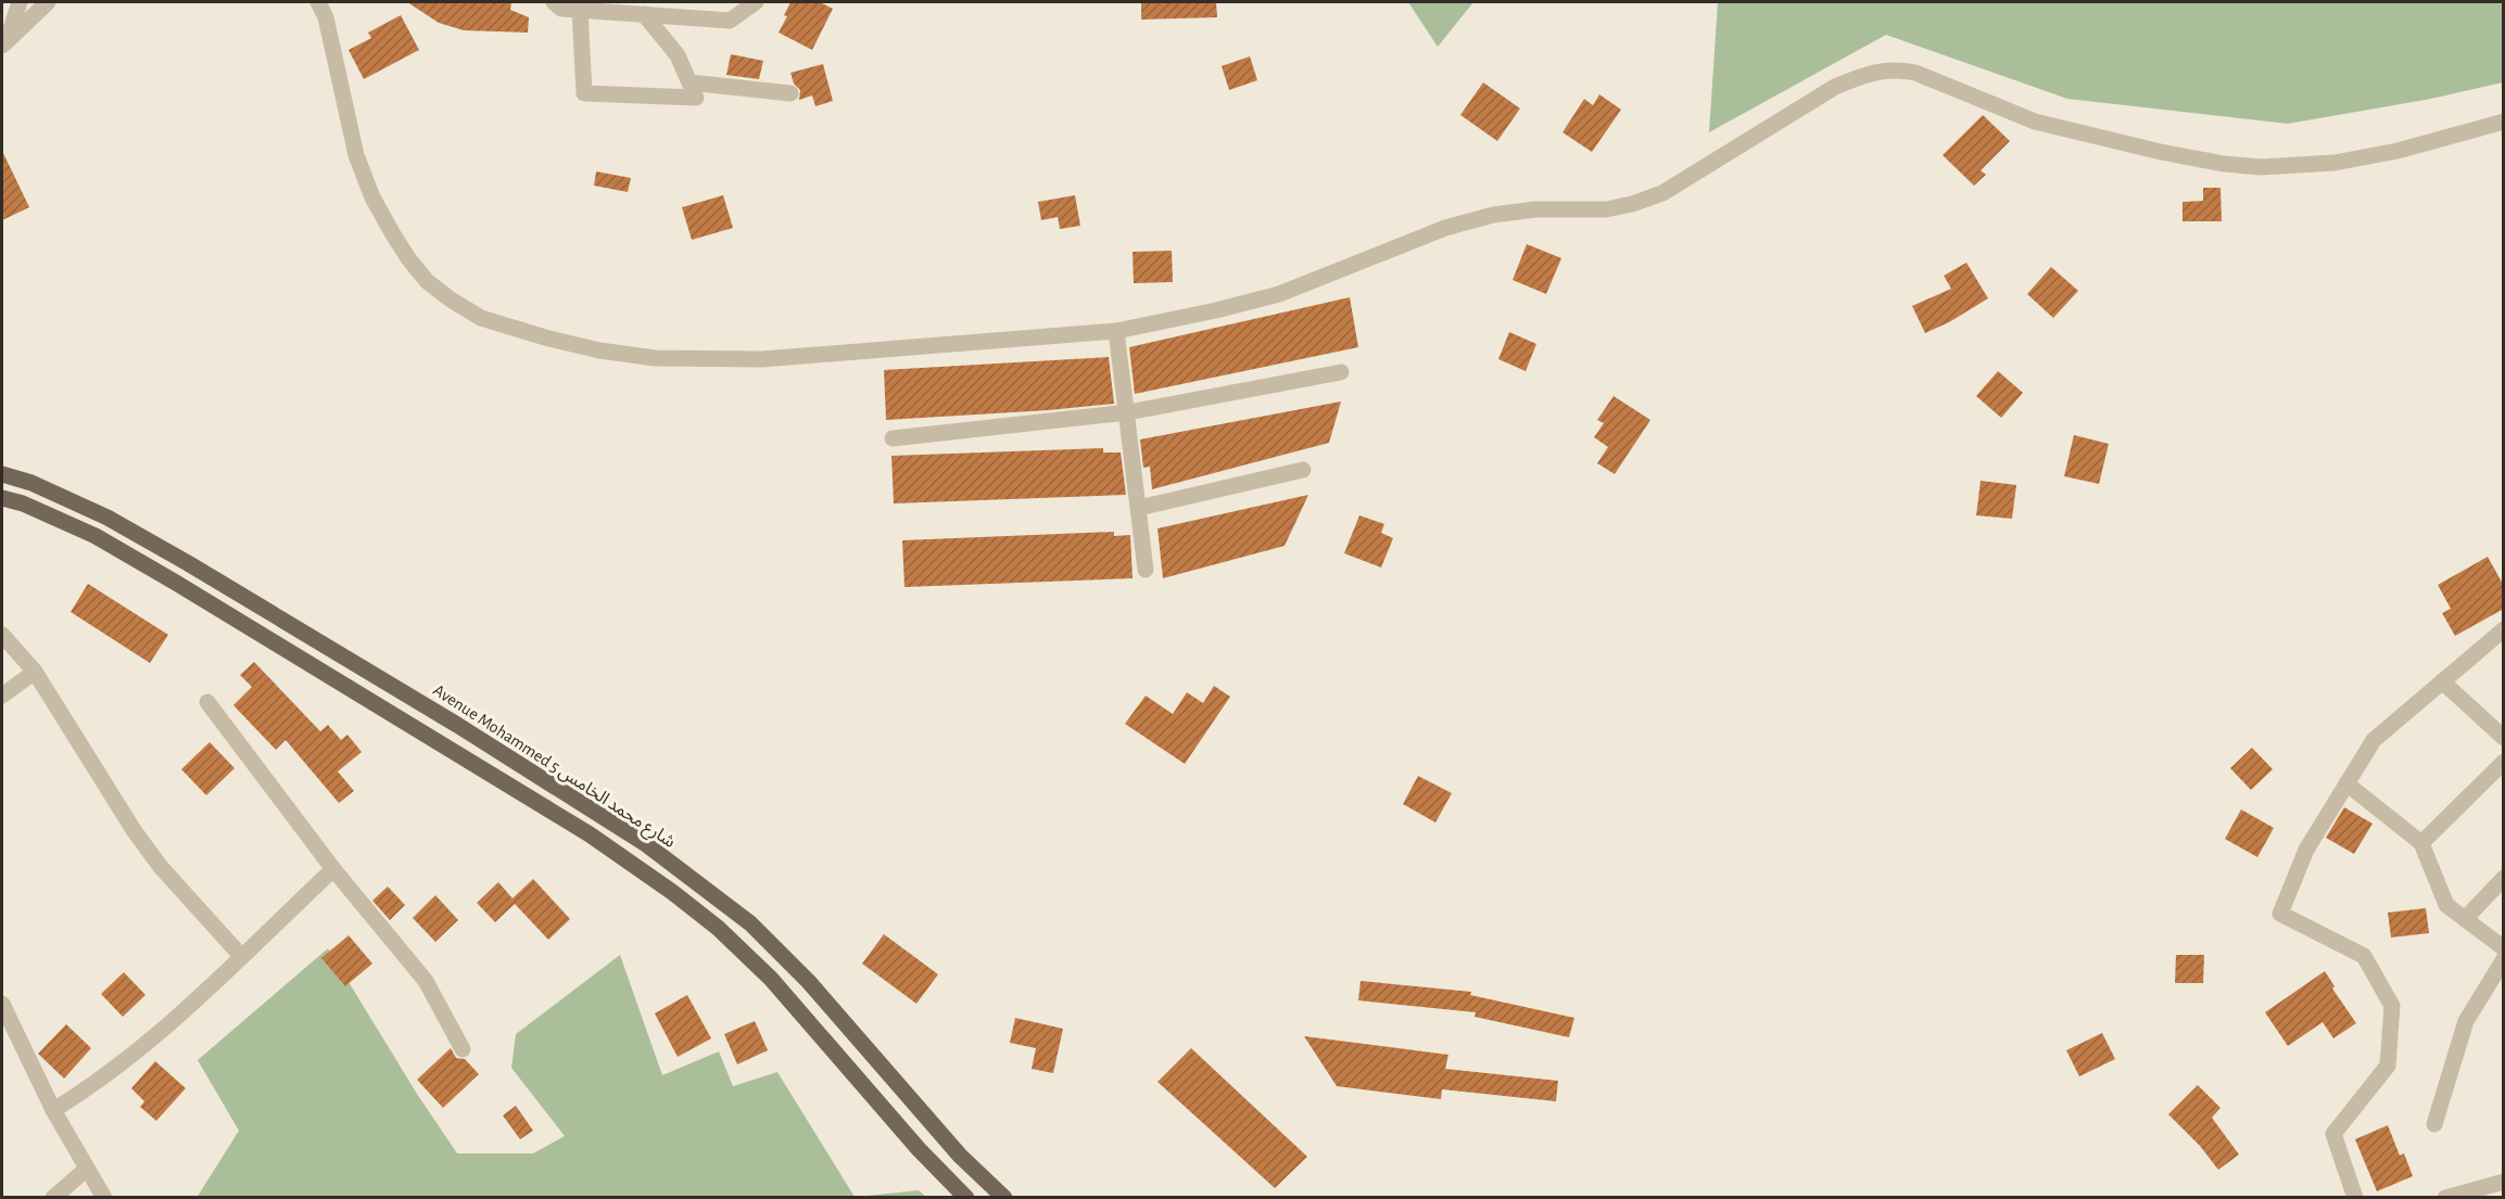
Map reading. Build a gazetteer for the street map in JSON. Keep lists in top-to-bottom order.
{
  "streets": {
    "main road": ["Avenue Mohammed 5 شارع محمد الخامس"]
  }
}
